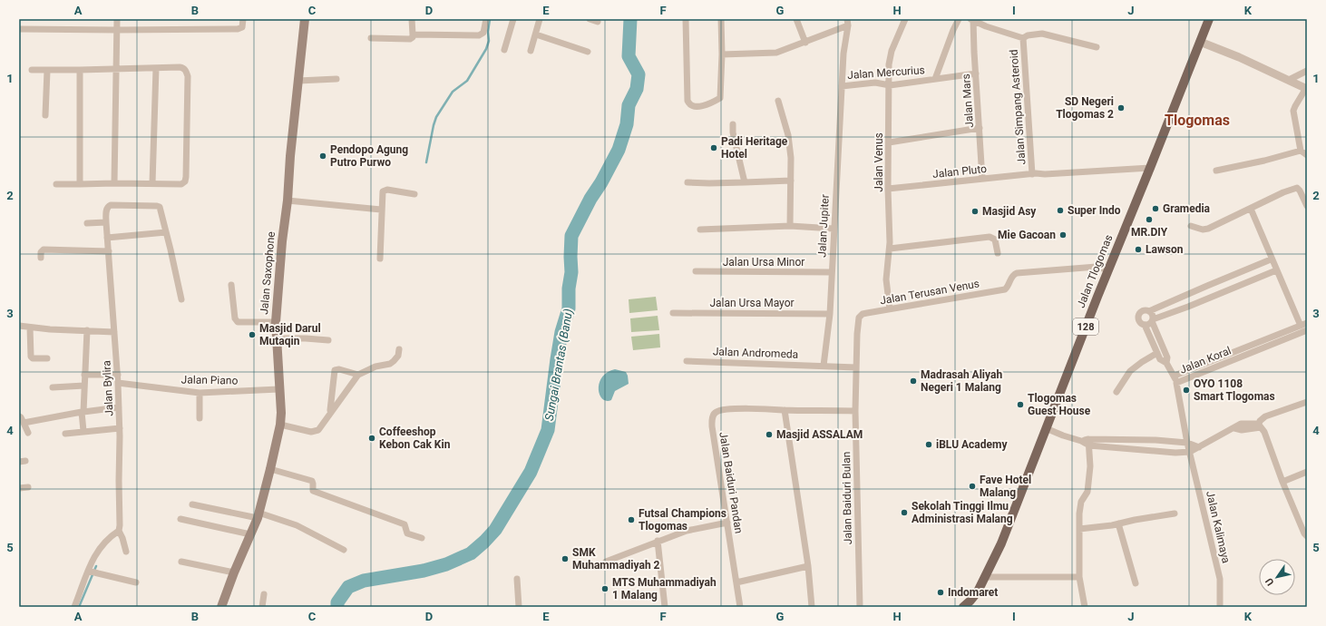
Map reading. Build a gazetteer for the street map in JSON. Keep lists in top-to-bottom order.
{
  "streets": {
    "main road": ["Jalan Tlogomas", "Jalan Saxophone", "128"],
    "street": [
      "Jalan Mercurius",
      "Jalan Mars",
      "Jalan Simpang Asteroid",
      "Jalan Venus",
      "Jalan Pluto",
      "Jalan Jupiter",
      "Jalan Ursa Minor",
      "Jalan Terusan Venus",
      "Jalan Ursa Mayor",
      "Jalan Andromeda",
      "Jalan Koral",
      "Jalan Piano",
      "Jalan Bylira",
      "Jalan Baiduri Pandan",
      "Jalan Baiduri Bulan",
      "Jalan Kalimaya"
    ]
  },
  "crossings": [
    ["Jalan Mercurius", "Jalan Mars"],
    ["Jalan Mercurius", "Jalan Venus"],
    ["Jalan Mercurius", "Jalan Jupiter"],
    ["Jalan Mars", "Jalan Pluto"],
    ["Jalan Simpang Asteroid", "Jalan Pluto"],
    ["Jalan Venus", "Jalan Pluto"],
    ["Jalan Venus", "Jalan Terusan Venus"],
    ["Jalan Pluto", "Jalan Tlogomas"],
    ["Jalan Jupiter", "Jalan Ursa Minor"],
    ["Jalan Jupiter", "Jalan Ursa Mayor"],
    ["Jalan Jupiter", "Jalan Andromeda"],
    ["Jalan Tlogomas", "Jalan Terusan Venus"],
    ["Jalan Tlogomas", "128"],
    ["Jalan Saxophone", "Jalan Piano"],
    ["Jalan Terusan Venus", "Jalan Baiduri Bulan"],
    ["Jalan Koral", "Jalan Kalimaya"],
    ["Jalan Piano", "Jalan Bylira"]
  ],
  "districts": ["Tlogomas"],
  "water": ["Sungai Brantas (Banu)"],
  "places": [
    "SD Negeri Tlogomas 2",
    "Padi Heritage Hotel",
    "Pendopo Agung Putro Purwo",
    "Gramedia",
    "Super Indo",
    "Masjid Asy",
    "MR.DIY",
    "Mie Gacoan",
    "Lawson",
    "Masjid Darul Mutaqin",
    "Madrasah Aliyah Negeri 1 Malang",
    "OYO 1108 Smart Tlogomas",
    "Tlogomas Guest House",
    "Masjid ASSALAM",
    "Coffeeshop Kebon Cak Kin",
    "iBLU Academy",
    "Fave Hotel Malang",
    "Sekolah Tinggi Ilmu Administrasi Malang",
    "Futsal Champions Tlogomas",
    "SMK Muhammadiyah 2",
    "MTS Muhammadiyah 1 Malang",
    "Indomaret"
  ],
  "north": "bottom left",
  "grid": {
    "columns": [
      "A",
      "B",
      "C",
      "D",
      "E",
      "F",
      "G",
      "H",
      "I",
      "J",
      "K"
    ],
    "rows": [
      "1",
      "2",
      "3",
      "4",
      "5"
    ]
  }
}
